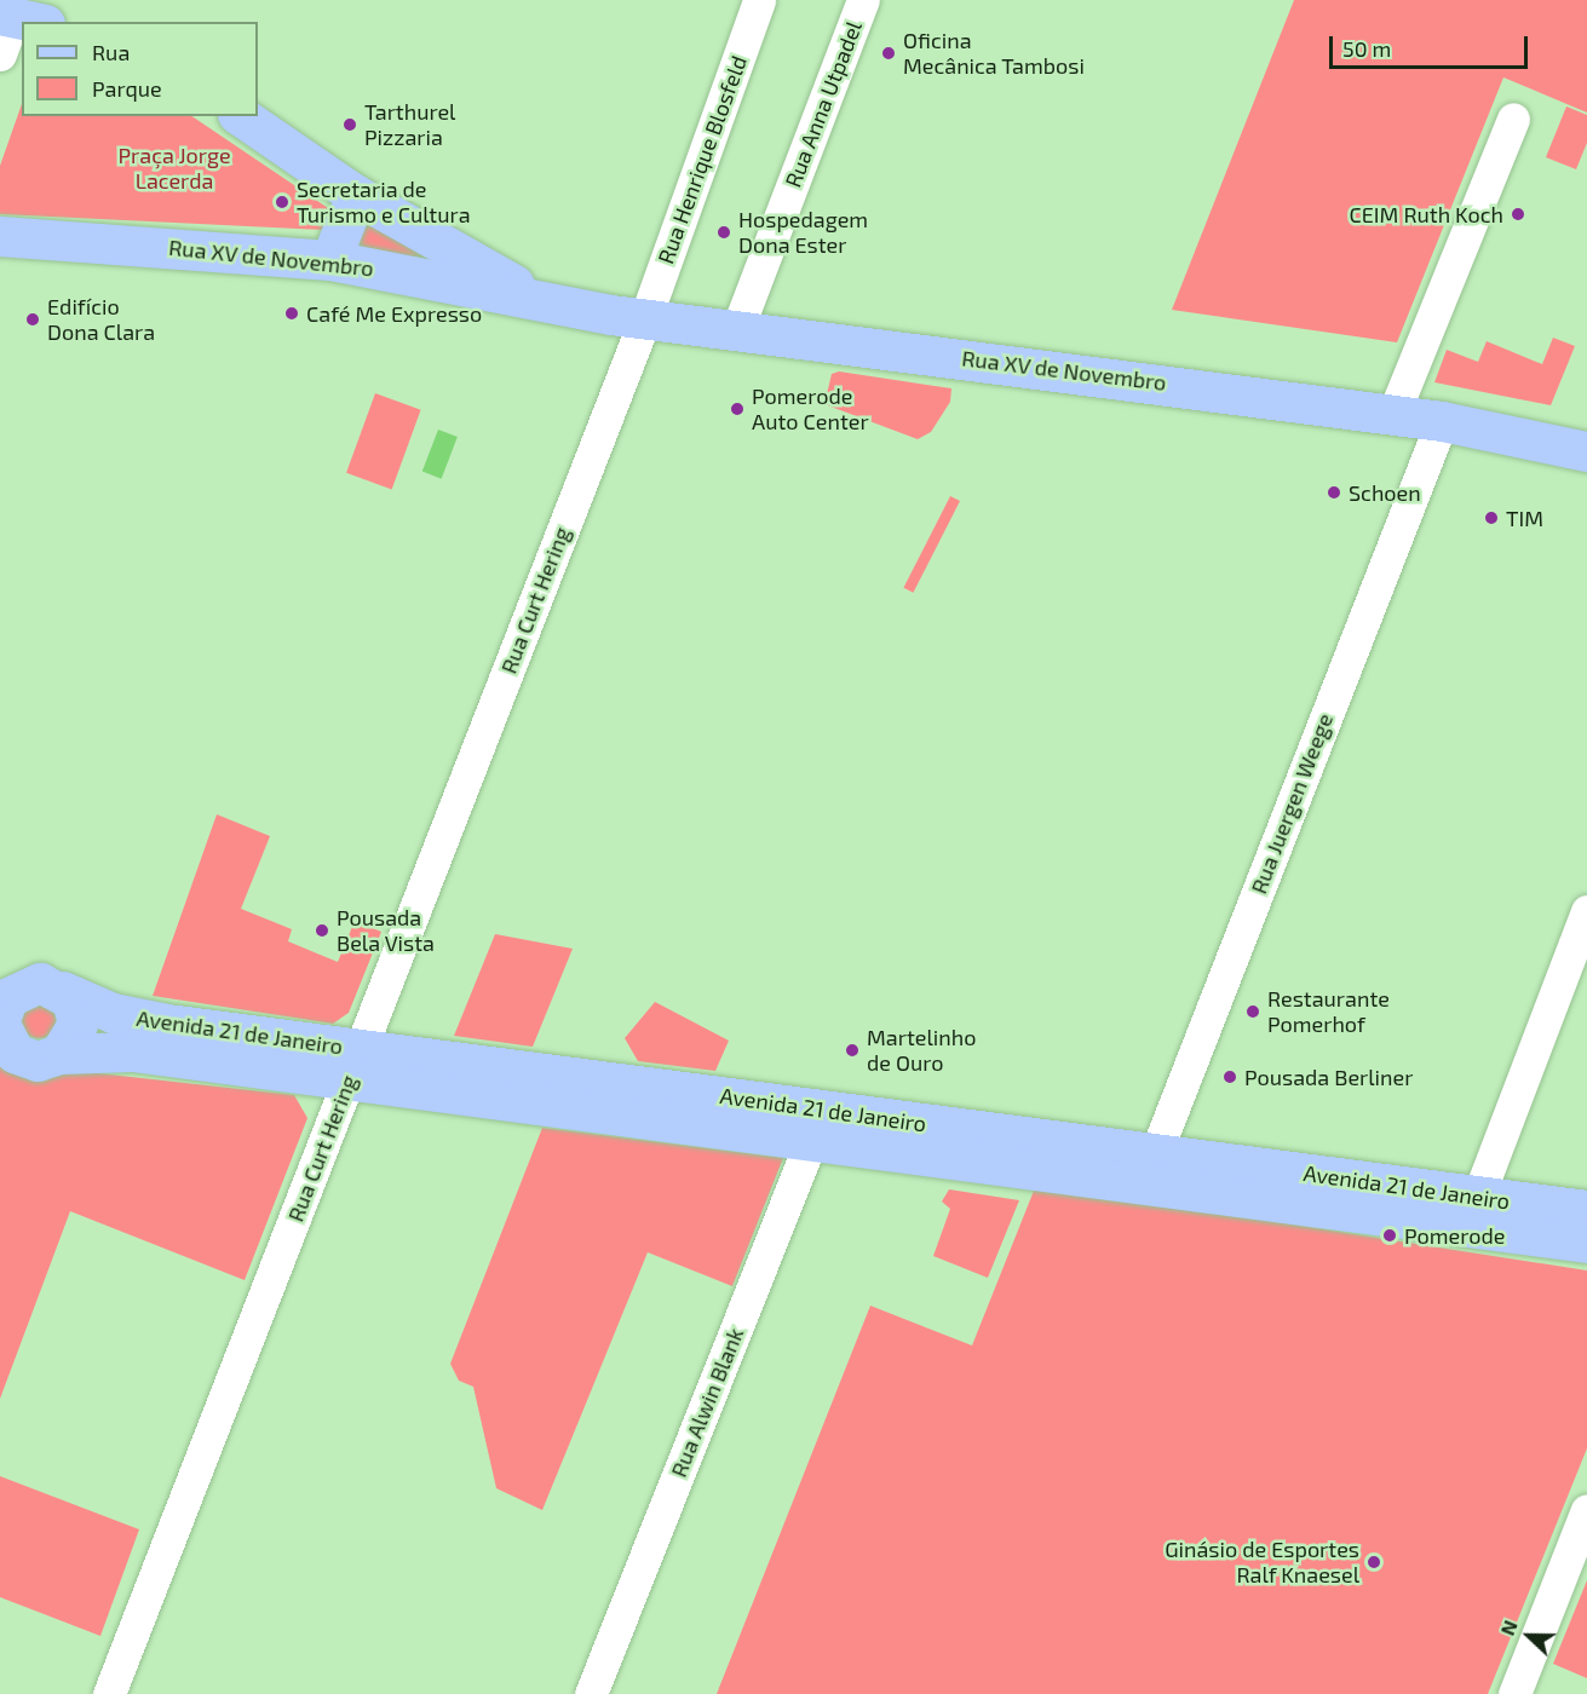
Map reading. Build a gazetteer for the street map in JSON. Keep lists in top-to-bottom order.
{
  "streets": {
    "main road": ["Rua XV de Novembro", "Avenida 21 de Janeiro"],
    "street": [
      "Rua Anna Utpadel",
      "Rua Henrique Blosfeld",
      "Rua Curt Hering",
      "Rua Juergen Weege",
      "Rua Alwin Blank"
    ]
  },
  "crossings": [
    ["Rua Anna Utpadel", "Rua XV de Novembro"],
    ["Rua Henrique Blosfeld", "Rua XV de Novembro"],
    ["Rua Henrique Blosfeld", "Rua Curt Hering"],
    ["Rua XV de Novembro", "Rua Curt Hering"],
    ["Rua XV de Novembro", "Rua Juergen Weege"],
    ["Rua Curt Hering", "Avenida 21 de Janeiro"],
    ["Rua Juergen Weege", "Avenida 21 de Janeiro"],
    ["Avenida 21 de Janeiro", "Rua Alwin Blank"]
  ],
  "parks": ["Praça Jorge Lacerda"],
  "places": [
    "Oficina Mecânica Tambosi",
    "Tarthurel Pizzaria",
    "Secretaria de Turismo e Cultura",
    "CEIM Ruth Koch",
    "Hospedagem Dona Ester",
    "Café Me Expresso",
    "Edifício Dona Clara",
    "Pomerode Auto Center",
    "Schoen",
    "TIM",
    "Pousada Bela Vista",
    "Restaurante Pomerhof",
    "Martelinho de Ouro",
    "Pousada Berliner",
    "Pomerode",
    "Ginásio de Esportes Ralf Knaesel"
  ],
  "legend": ["Rua", "Parque"],
  "scale_bar": "50 m",
  "north": "left"
}
